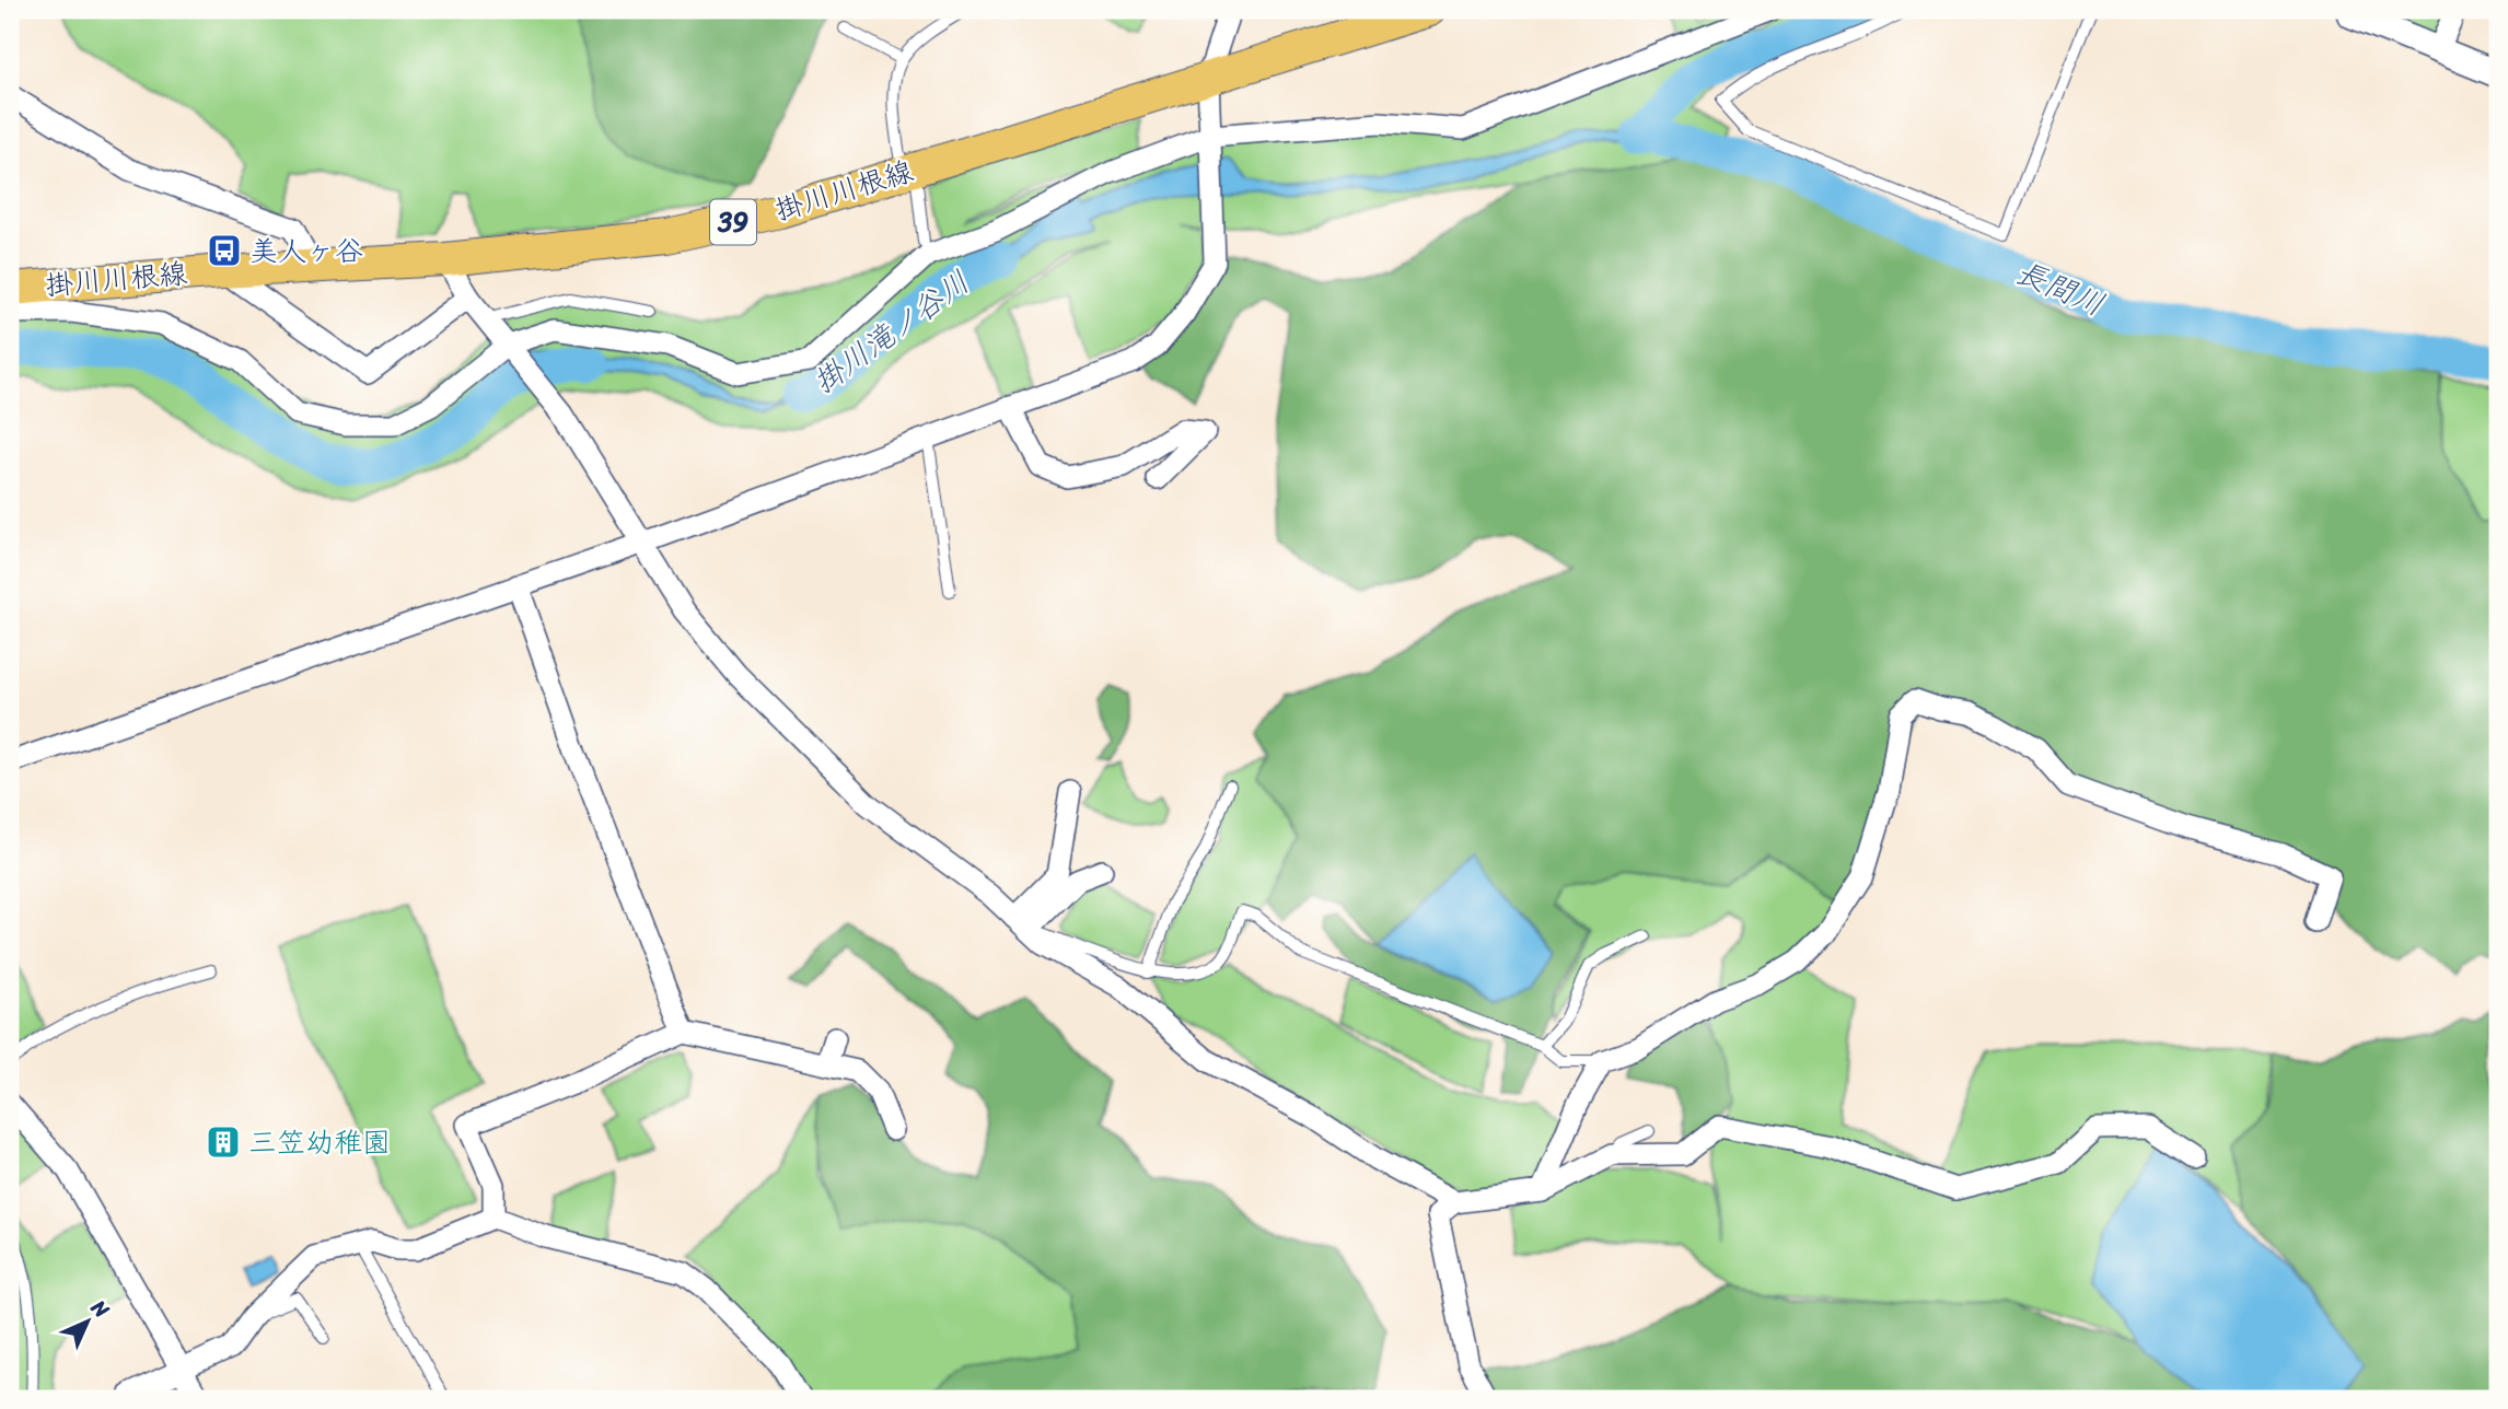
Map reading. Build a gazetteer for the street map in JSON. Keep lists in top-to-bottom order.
{
  "streets": {
    "main road": ["掛川川根線", "39"]
  },
  "water": ["長間川", "掛川滝ノ谷川"],
  "places": {
    "bus stop": ["美人ヶ谷"],
    "building": ["三笠幼稚園"]
  },
  "north": "top right"
}
